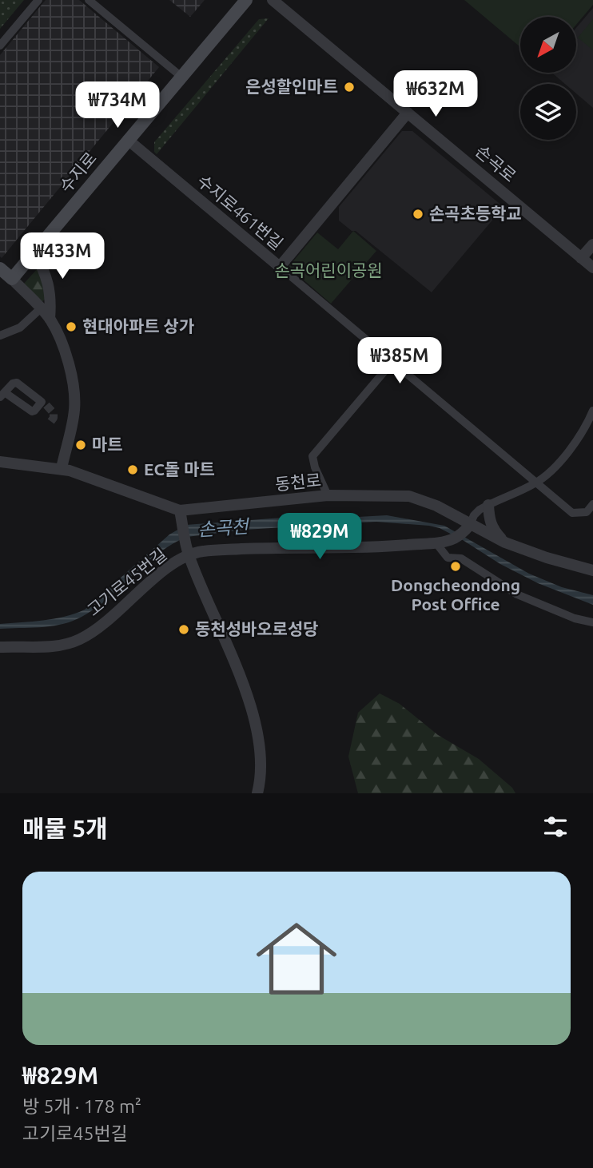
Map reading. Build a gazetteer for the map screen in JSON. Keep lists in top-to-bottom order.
{
  "streets": {
    "main road": ["수지로"],
    "street": [
      "손곡로",
      "수지로461번길",
      "동천로",
      "고기로45번길"
    ]
  },
  "crossings": [
    ["수지로", "수지로461번길"]
  ],
  "water": ["손곡천"],
  "parks": ["손곡어린이공원"],
  "places": [
    "은성할인마트",
    "손곡초등학교",
    "현대아파트 상가",
    "마트",
    "EC돌 마트",
    "Dongcheondong Post Office",
    "동천성바오로성당"
  ],
  "north": "bottom left",
  "page": {
    "price": [
      "₩632M",
      "₩734M",
      "₩433M",
      "₩385M",
      "₩829M"
    ],
    "heading": "매물 5개",
    "list": [
      {
        "name": "₩829M",
        "note": "방 5개 · 178 m² · 고기로45번길"
      }
    ]
  }
}
